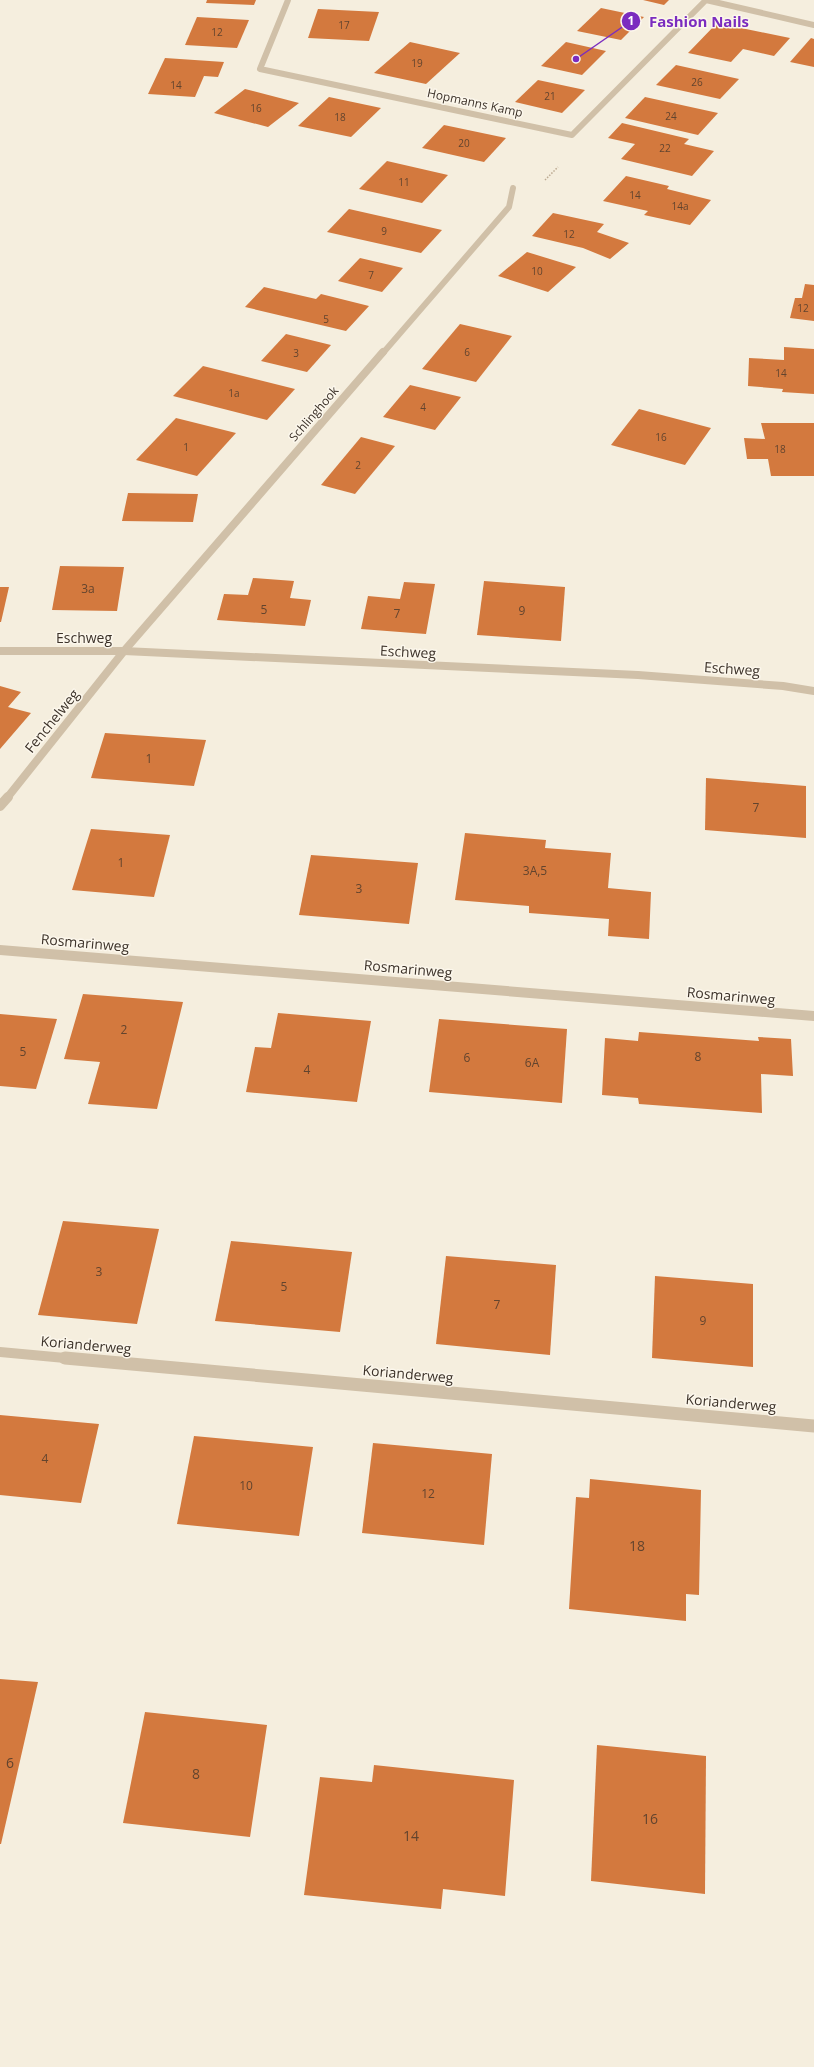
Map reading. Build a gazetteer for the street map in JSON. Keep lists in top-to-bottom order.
{
  "streets": {
    "street": [
      "Hopmanns Kamp",
      "Schlinghook",
      "Eschweg",
      "Fenchelweg",
      "Rosmarinweg",
      "Korianderweg"
    ]
  },
  "crossings": [
    ["Schlinghook", "Eschweg"],
    ["Schlinghook", "Fenchelweg"],
    ["Eschweg", "Fenchelweg"]
  ],
  "places": ["Fashion Nails"],
  "house_numbers": [
    "17",
    "12",
    "19",
    "26",
    "14",
    "21",
    "16",
    "24",
    "18",
    "20",
    "22",
    "11",
    "14",
    "14a",
    "9",
    "12",
    "10",
    "7",
    "12",
    "5",
    "6",
    "3",
    "14",
    "1a",
    "4",
    "16",
    "1",
    "18",
    "2",
    "3a",
    "5",
    "9",
    "7",
    "1",
    "7",
    "1",
    "3A,5",
    "3",
    "2",
    "5",
    "8",
    "6",
    "6A",
    "4",
    "3",
    "5",
    "7",
    "9",
    "4",
    "10",
    "12",
    "18",
    "6",
    "8",
    "16",
    "14"
  ]
}
